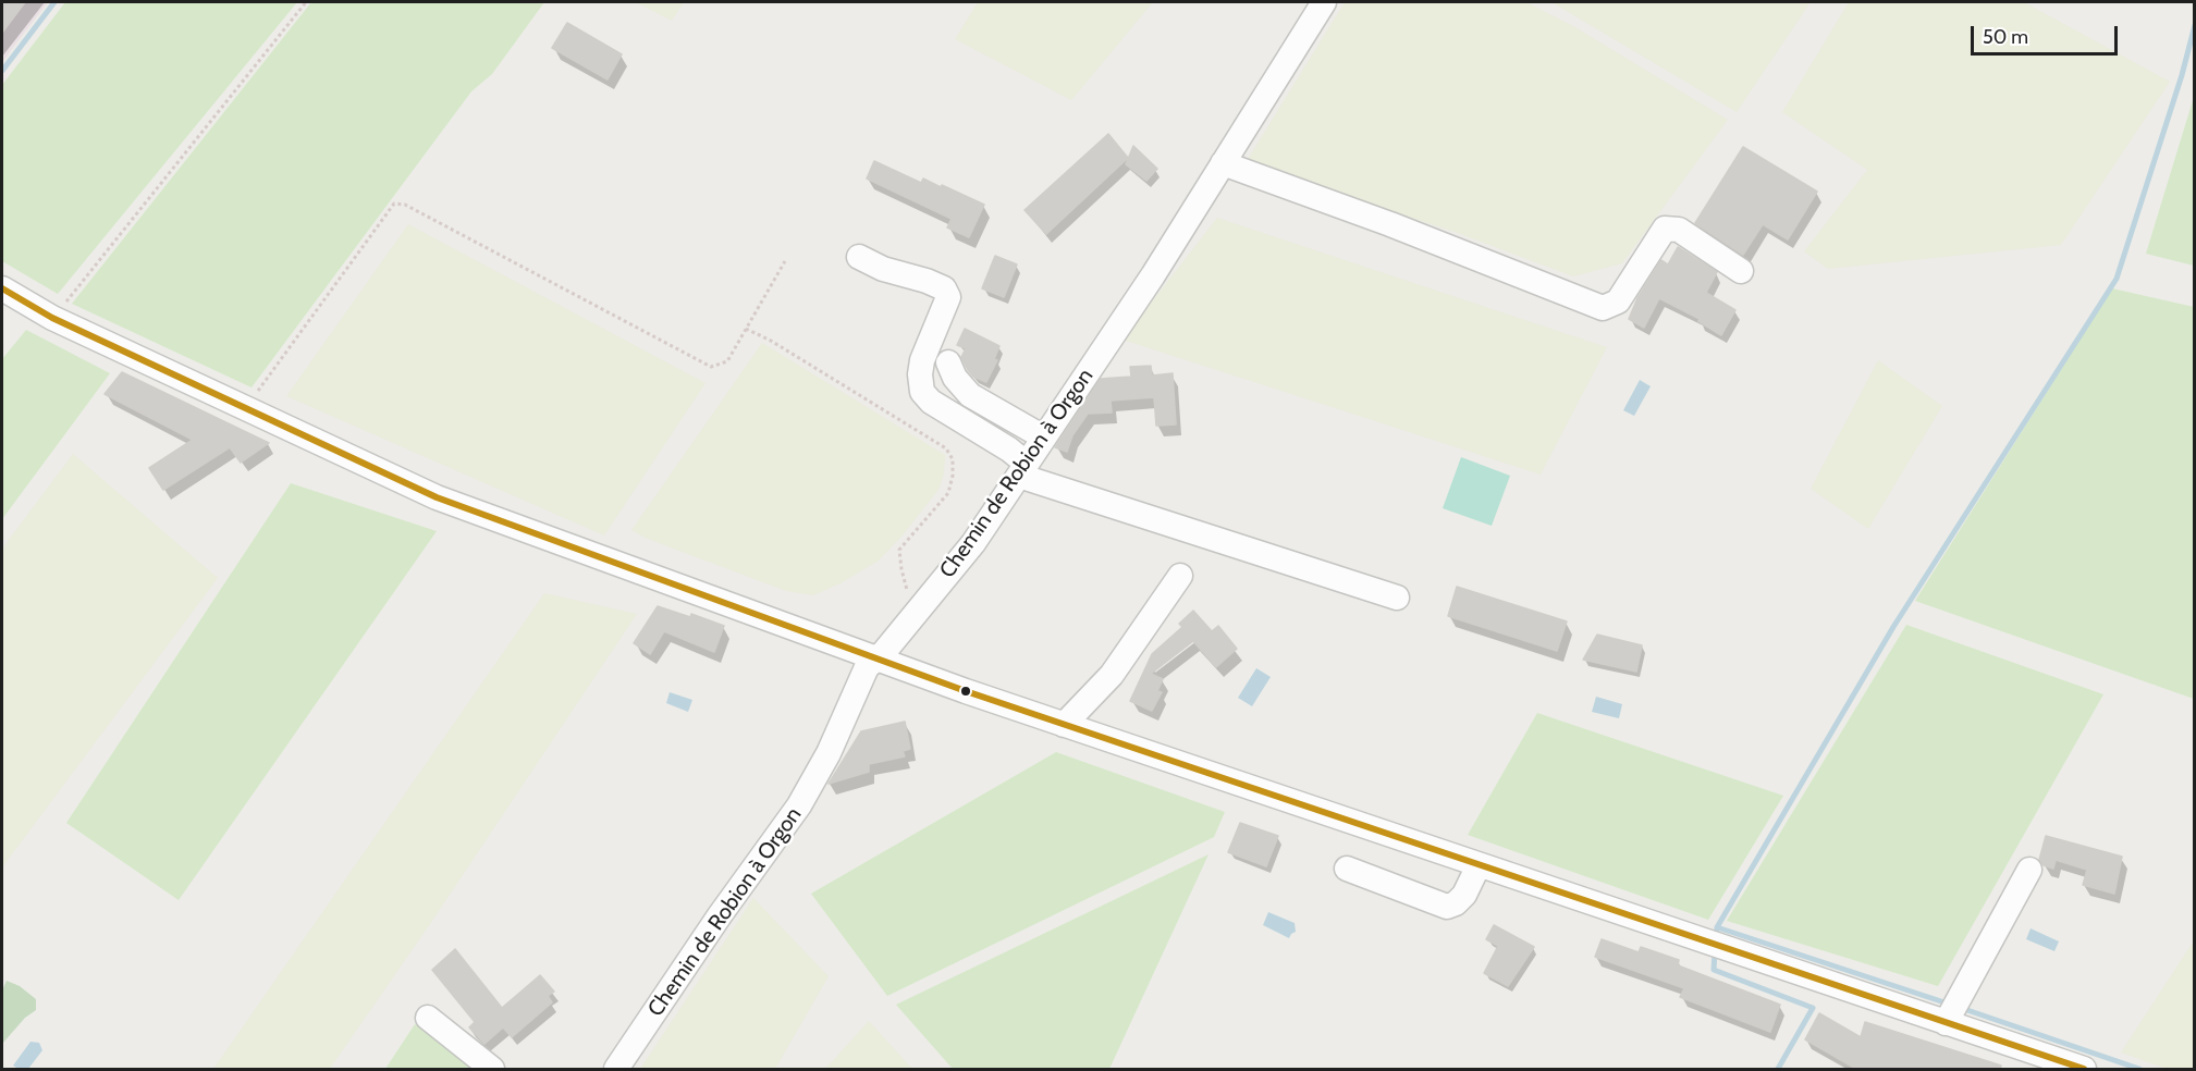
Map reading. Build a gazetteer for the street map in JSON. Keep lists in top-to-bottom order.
{
  "streets": {
    "street": ["Chemin de Robion à Orgon"]
  },
  "scale_bar": "50 m"
}
